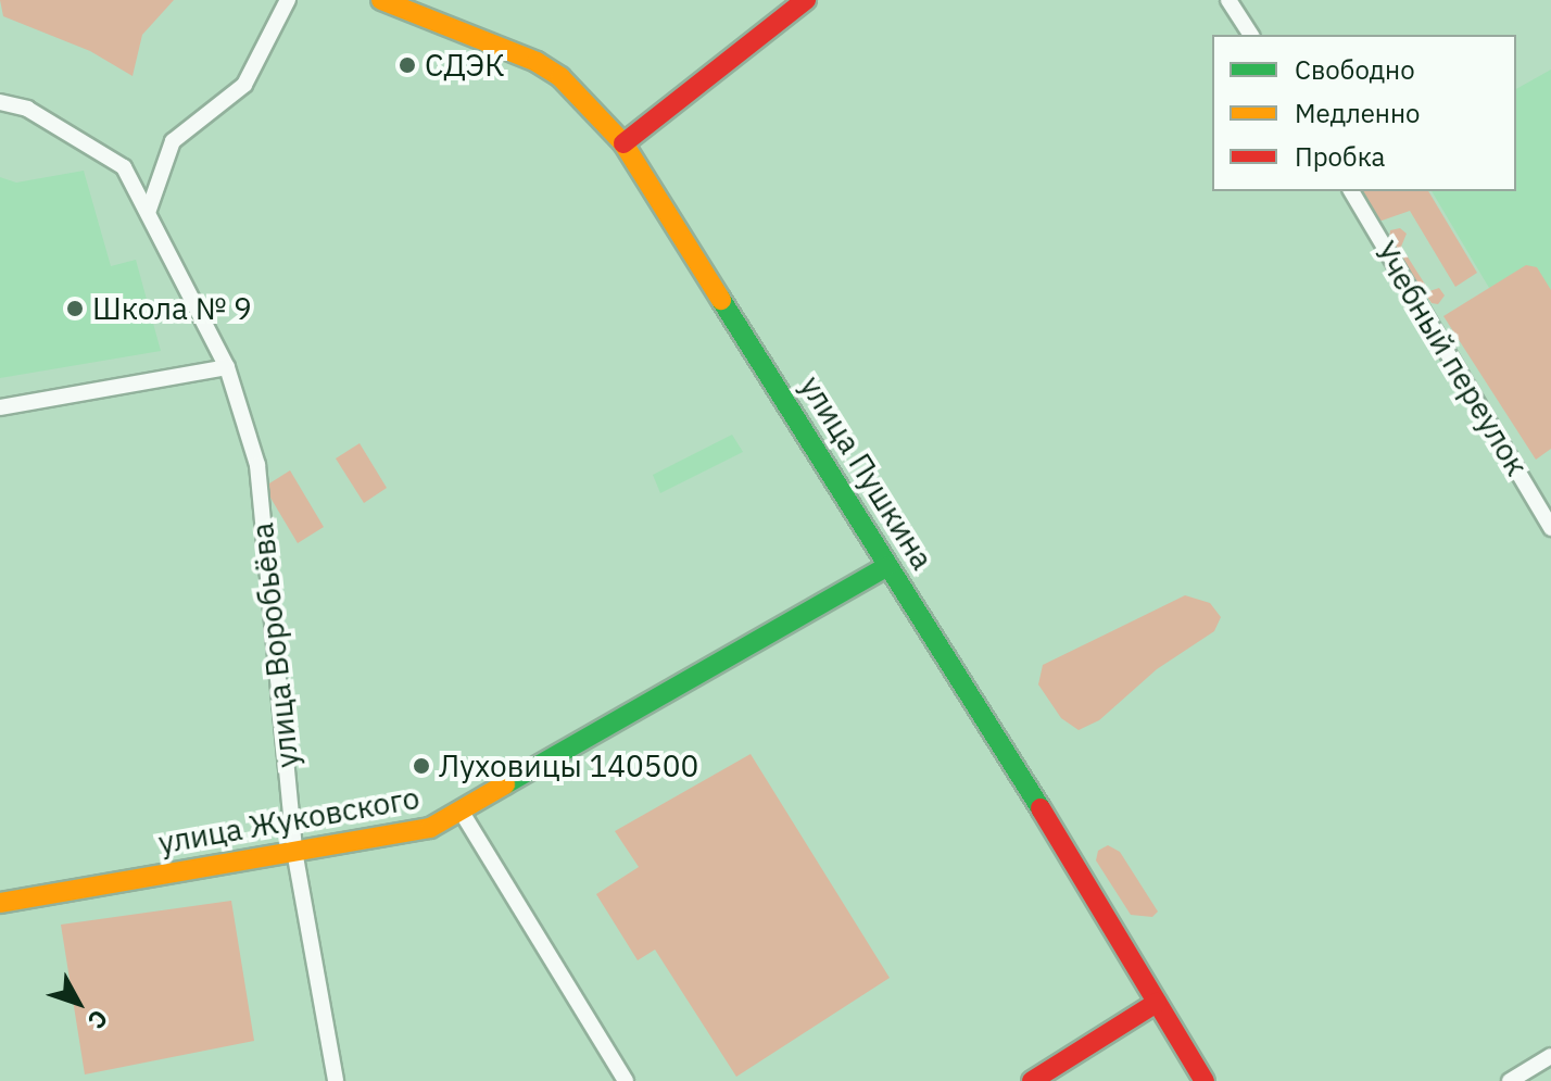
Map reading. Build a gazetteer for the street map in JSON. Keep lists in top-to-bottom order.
{
  "streets": {
    "main road": ["улица Пушкина", "улица Жуковского"],
    "street": ["Учебный переулок", "улица Воробьёва"]
  },
  "crossings": [
    ["улица Пушкина", "улица Жуковского"],
    ["улица Воробьёва", "улица Жуковского"]
  ],
  "places": ["СДЭК", "Школа № 9", "Луховицы 140500"],
  "legend": ["Свободно", "Медленно", "Пробка"],
  "north": "bottom right"
}
